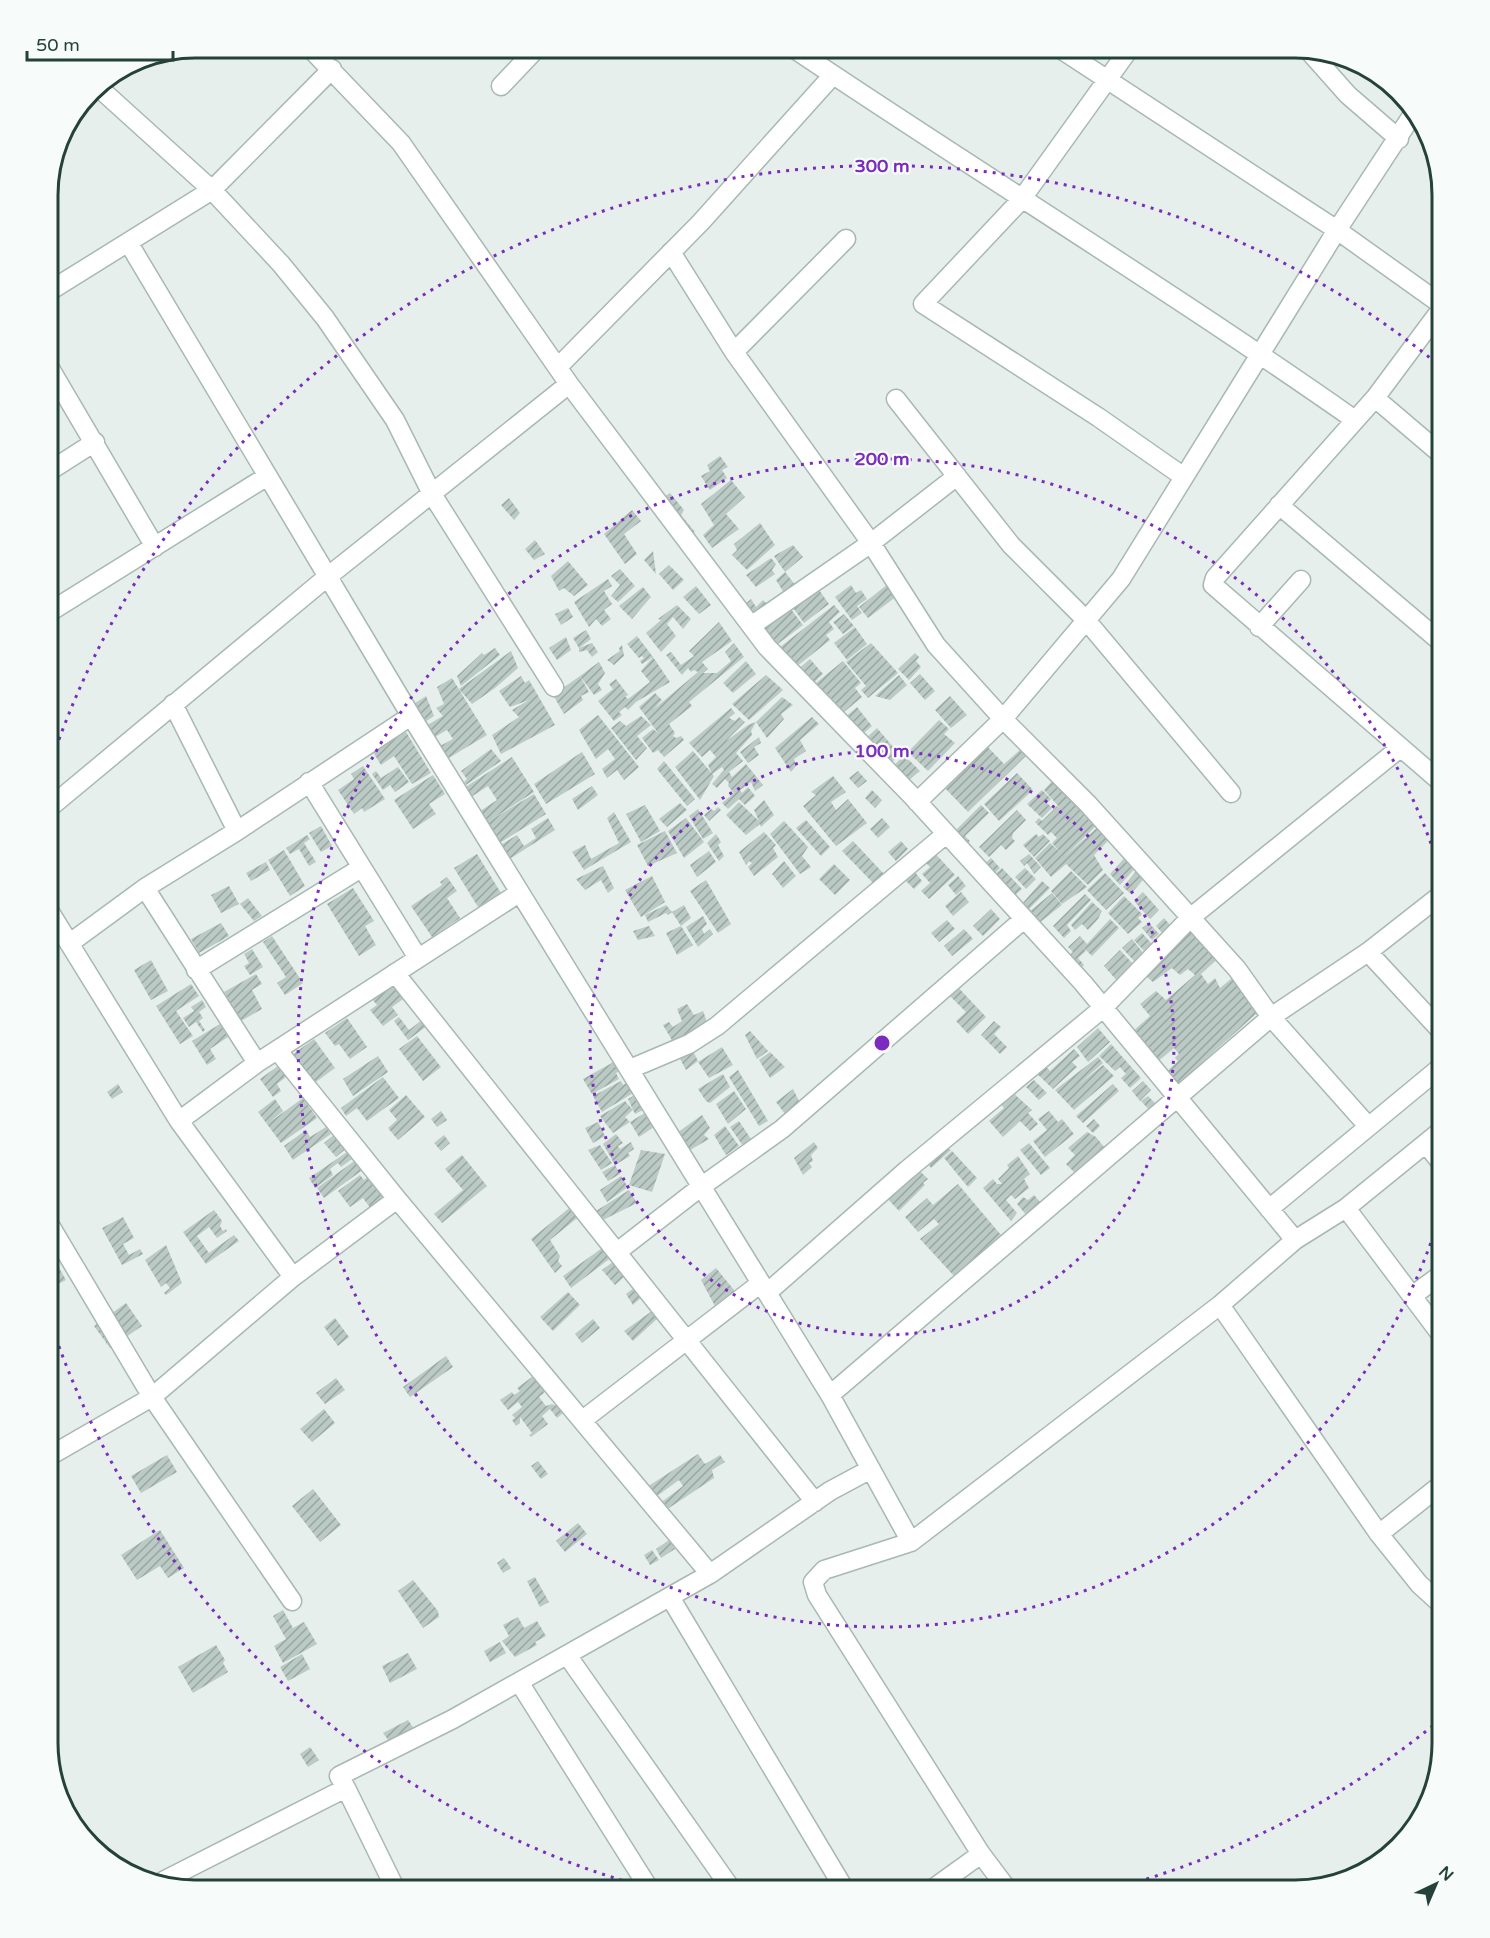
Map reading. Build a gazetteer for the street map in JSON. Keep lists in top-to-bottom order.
{
  "scale_bar": "50 m",
  "north": "top right",
  "rings": ["300 m", "200 m", "100 m"]
}
